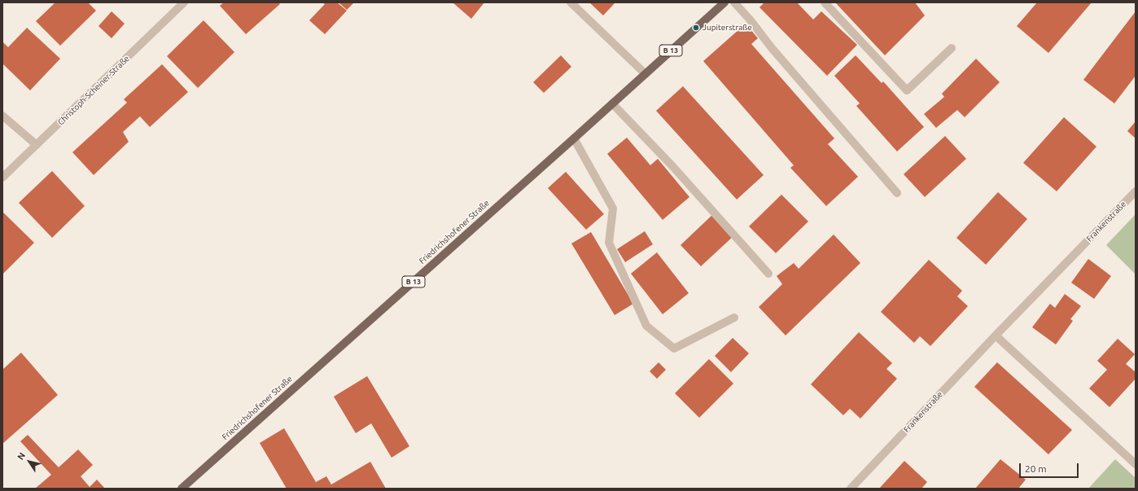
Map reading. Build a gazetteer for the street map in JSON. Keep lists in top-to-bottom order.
{
  "streets": {
    "main road": ["B 13", "Friedrichshofener Straße"],
    "street": ["Christoph-Scheiner-Straße", "Frankenstraße"]
  },
  "places": ["Jupiterstraße"],
  "scale_bar": "20 m",
  "north": "top left"
}
